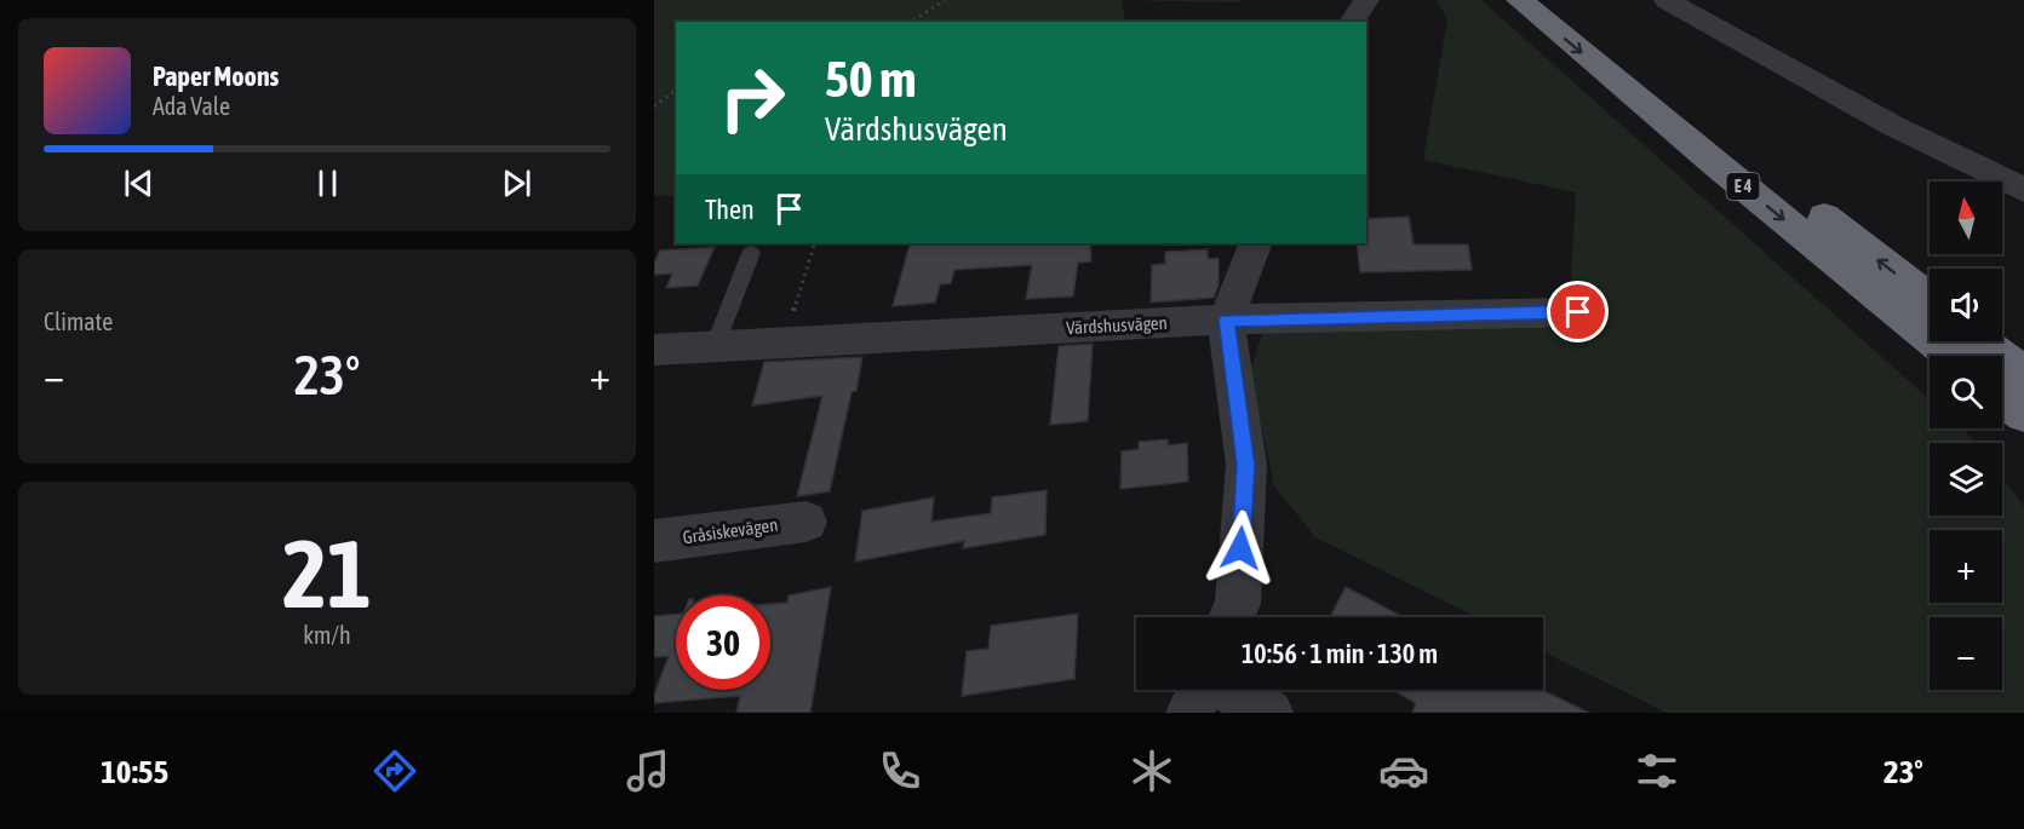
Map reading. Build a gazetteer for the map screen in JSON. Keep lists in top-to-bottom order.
{
  "streets": {
    "highway": ["E 4"],
    "street": ["Värdshusvägen", "Gråsiskevägen"]
  },
  "north": "top",
  "page": {
    "turn": ["50 m", "Värdshusvägen"],
    "song": ["Paper Moons", "Ada Vale"],
    "then": "Then",
    "map_buttons": ["+", "−"],
    "tile": [
      "Climate",
      ["21", "km/h"]
    ],
    "heat": ["−", "23°", "+"],
    "limit": "30",
    "trip": "10:56 · 1 min · 130 m",
    "tabs": ["10:55", "23°"]
  }
}
